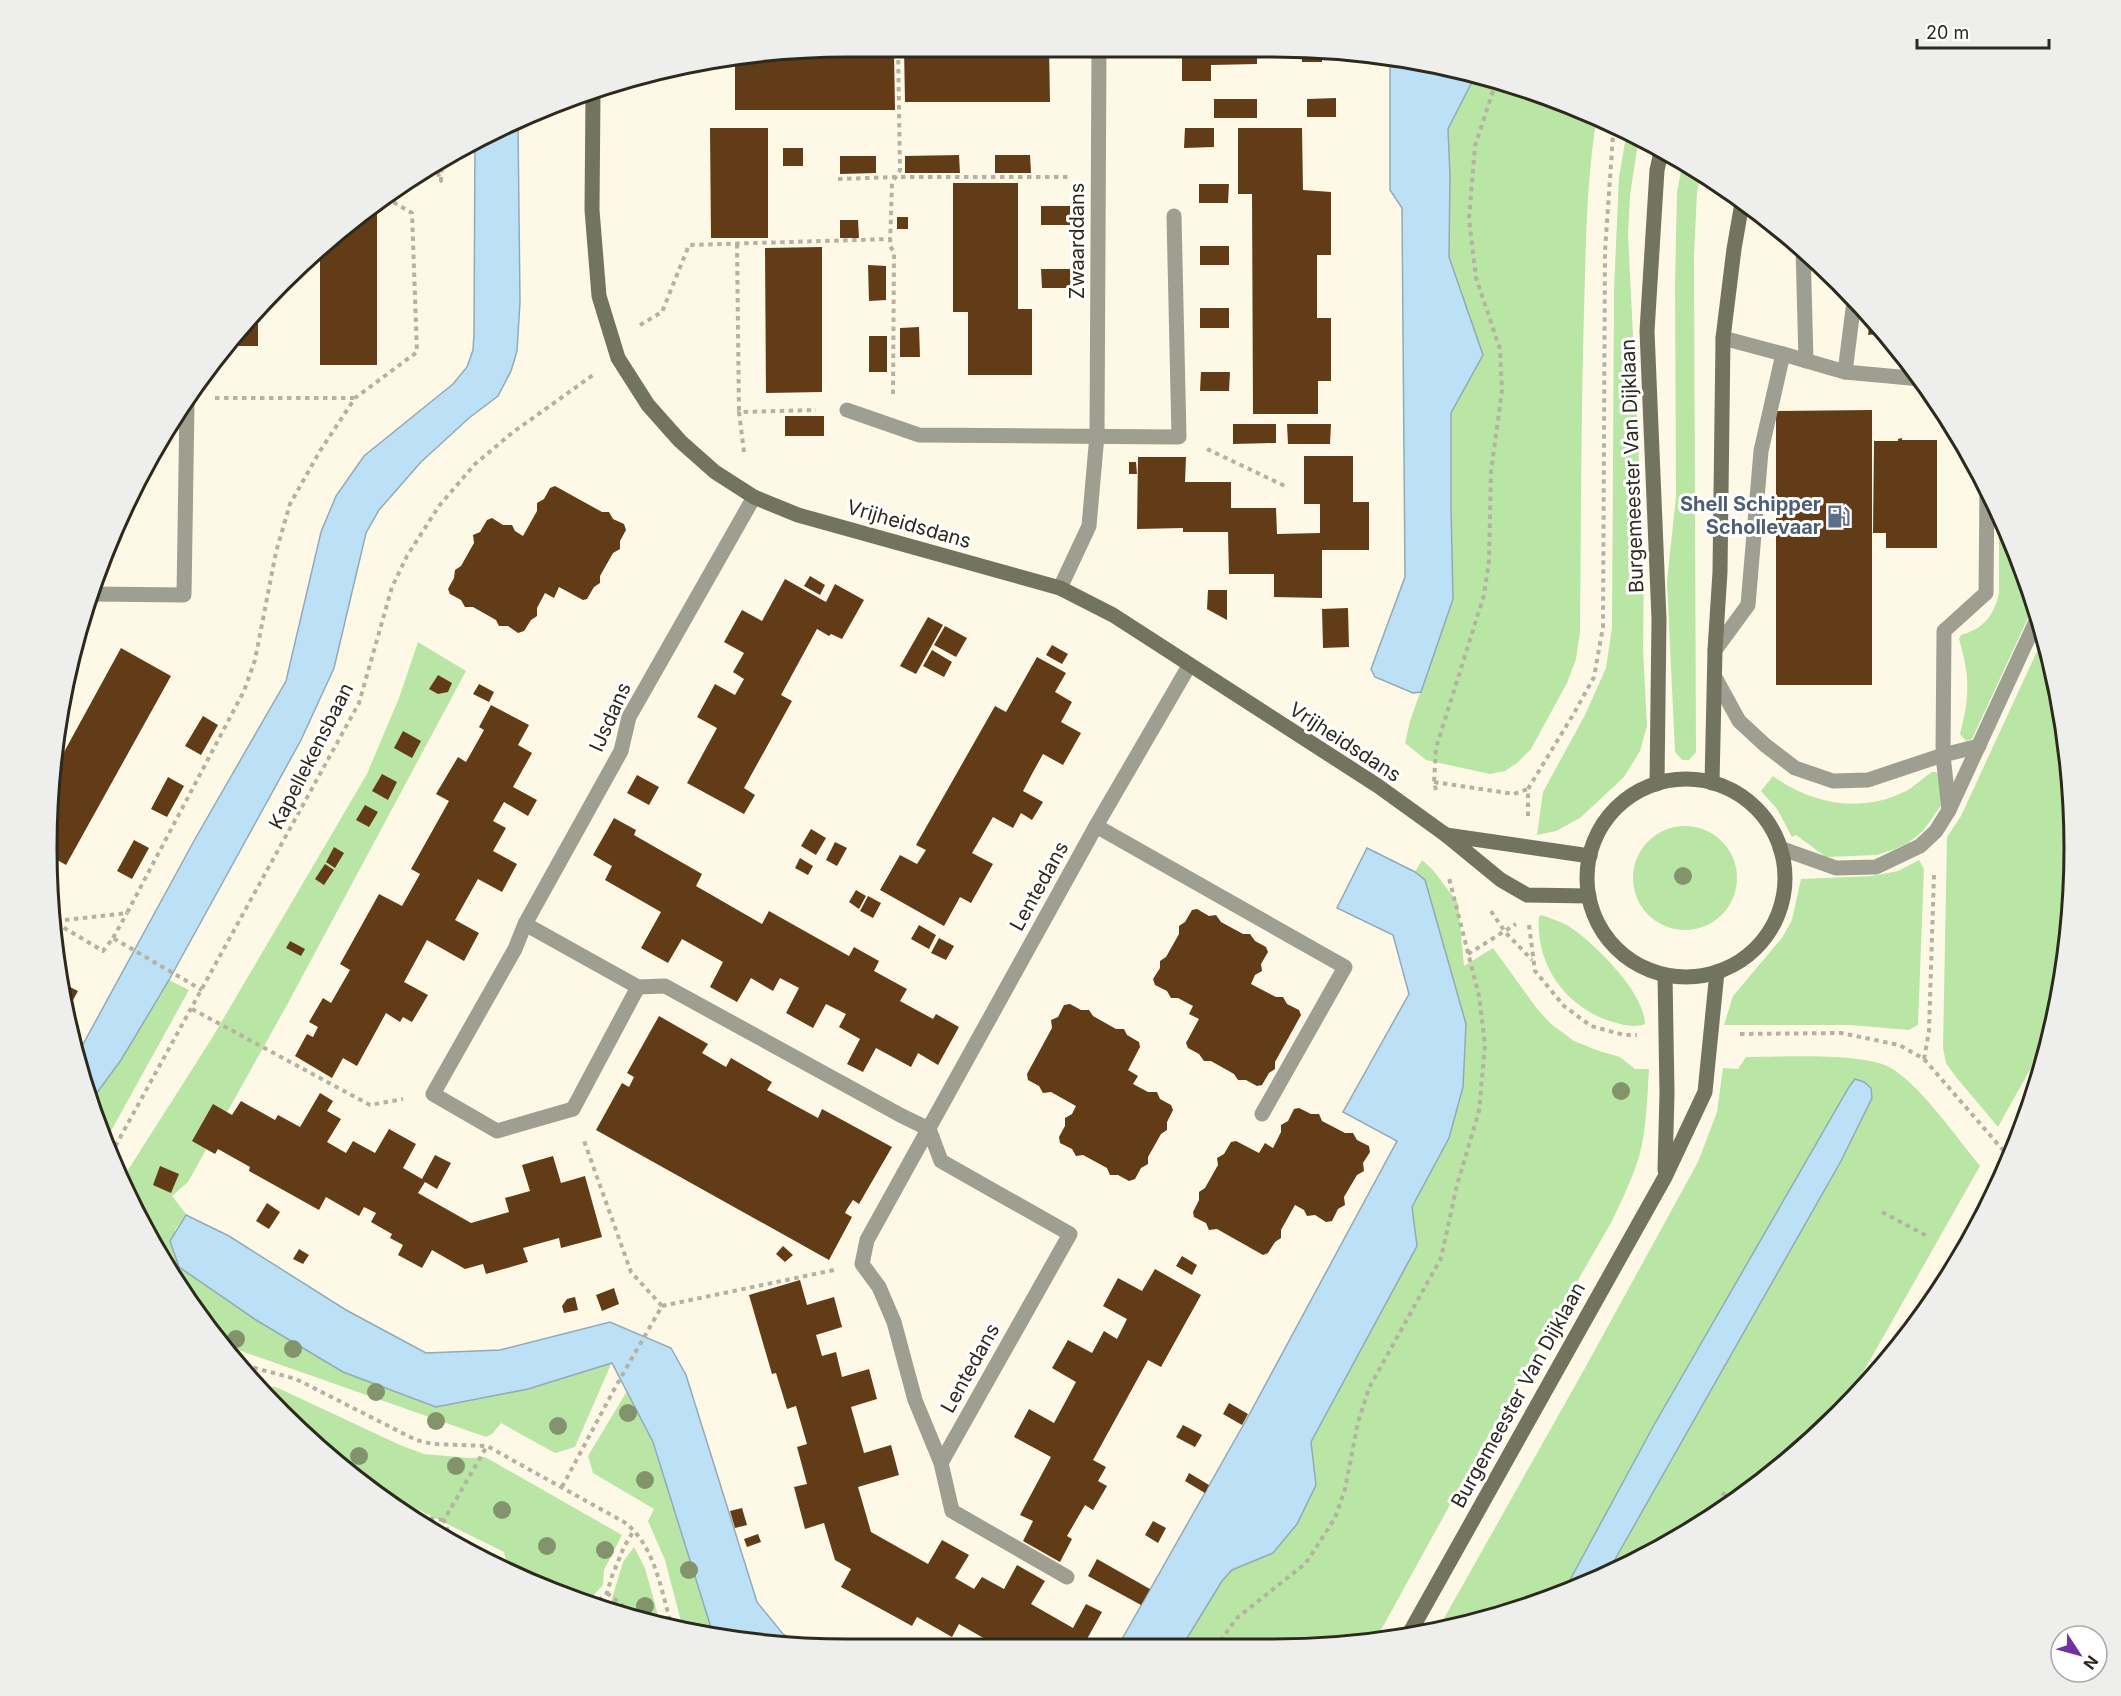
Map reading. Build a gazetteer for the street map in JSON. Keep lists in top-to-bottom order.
{
  "streets": {
    "street": [
      "Zwaarddans",
      "Burgemeester Van Dijklaan",
      "Vrijheidsdans",
      "IJsdans",
      "Lentedans"
    ],
    "path": ["Kapellekensbaan"]
  },
  "crossings": [
    ["Zwaarddans", "Vrijheidsdans"],
    ["Burgemeester Van Dijklaan", "Vrijheidsdans"],
    ["Vrijheidsdans", "IJsdans"],
    ["Vrijheidsdans", "Kapellekensbaan"],
    ["Vrijheidsdans", "Lentedans"]
  ],
  "places": {
    "fuel station": ["Shell Schipper Schollevaar"]
  },
  "scale_bar": "20 m",
  "north": "bottom right"
}
